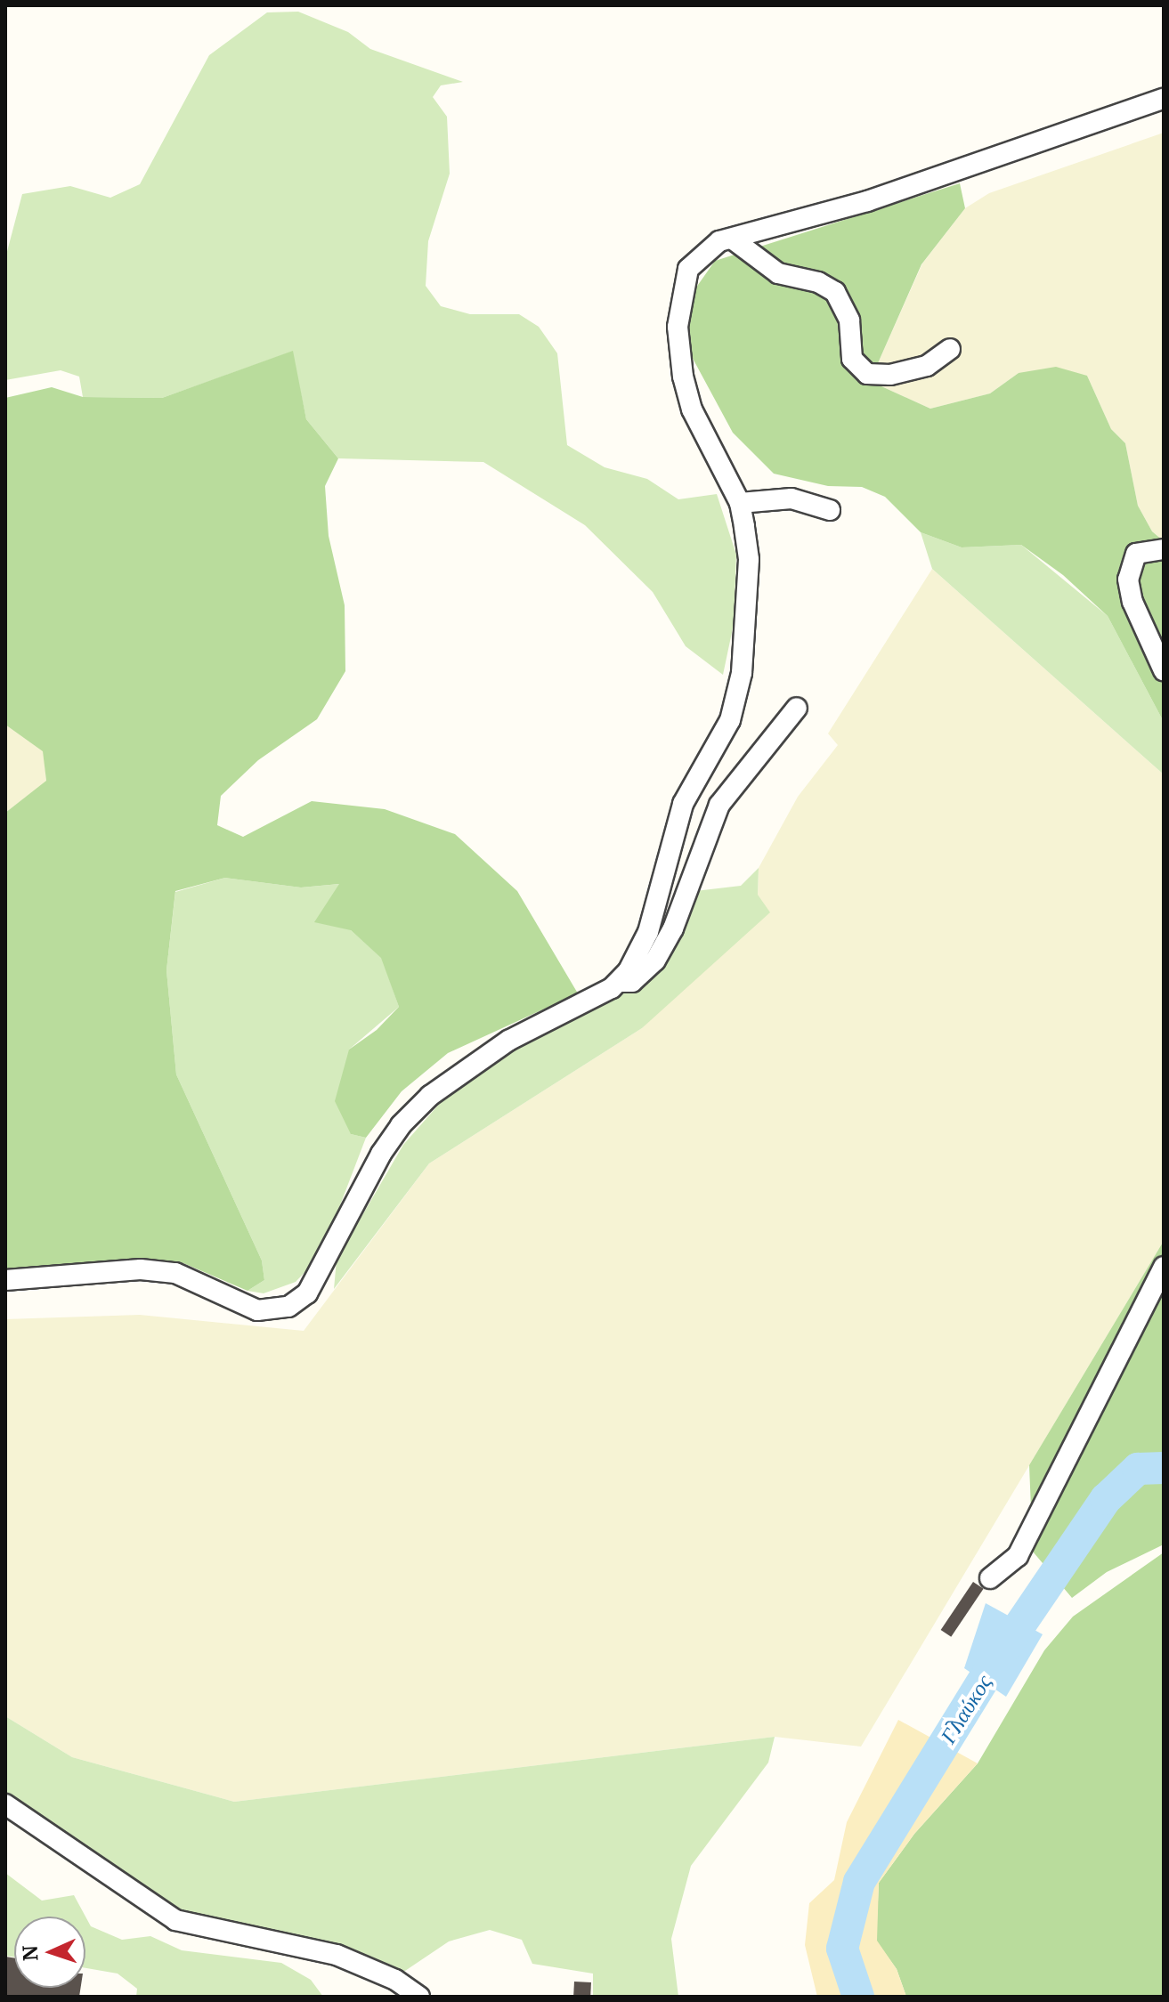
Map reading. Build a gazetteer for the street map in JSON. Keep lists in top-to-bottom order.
{
  "water": ["Γλαύκος"],
  "north": "left"
}
